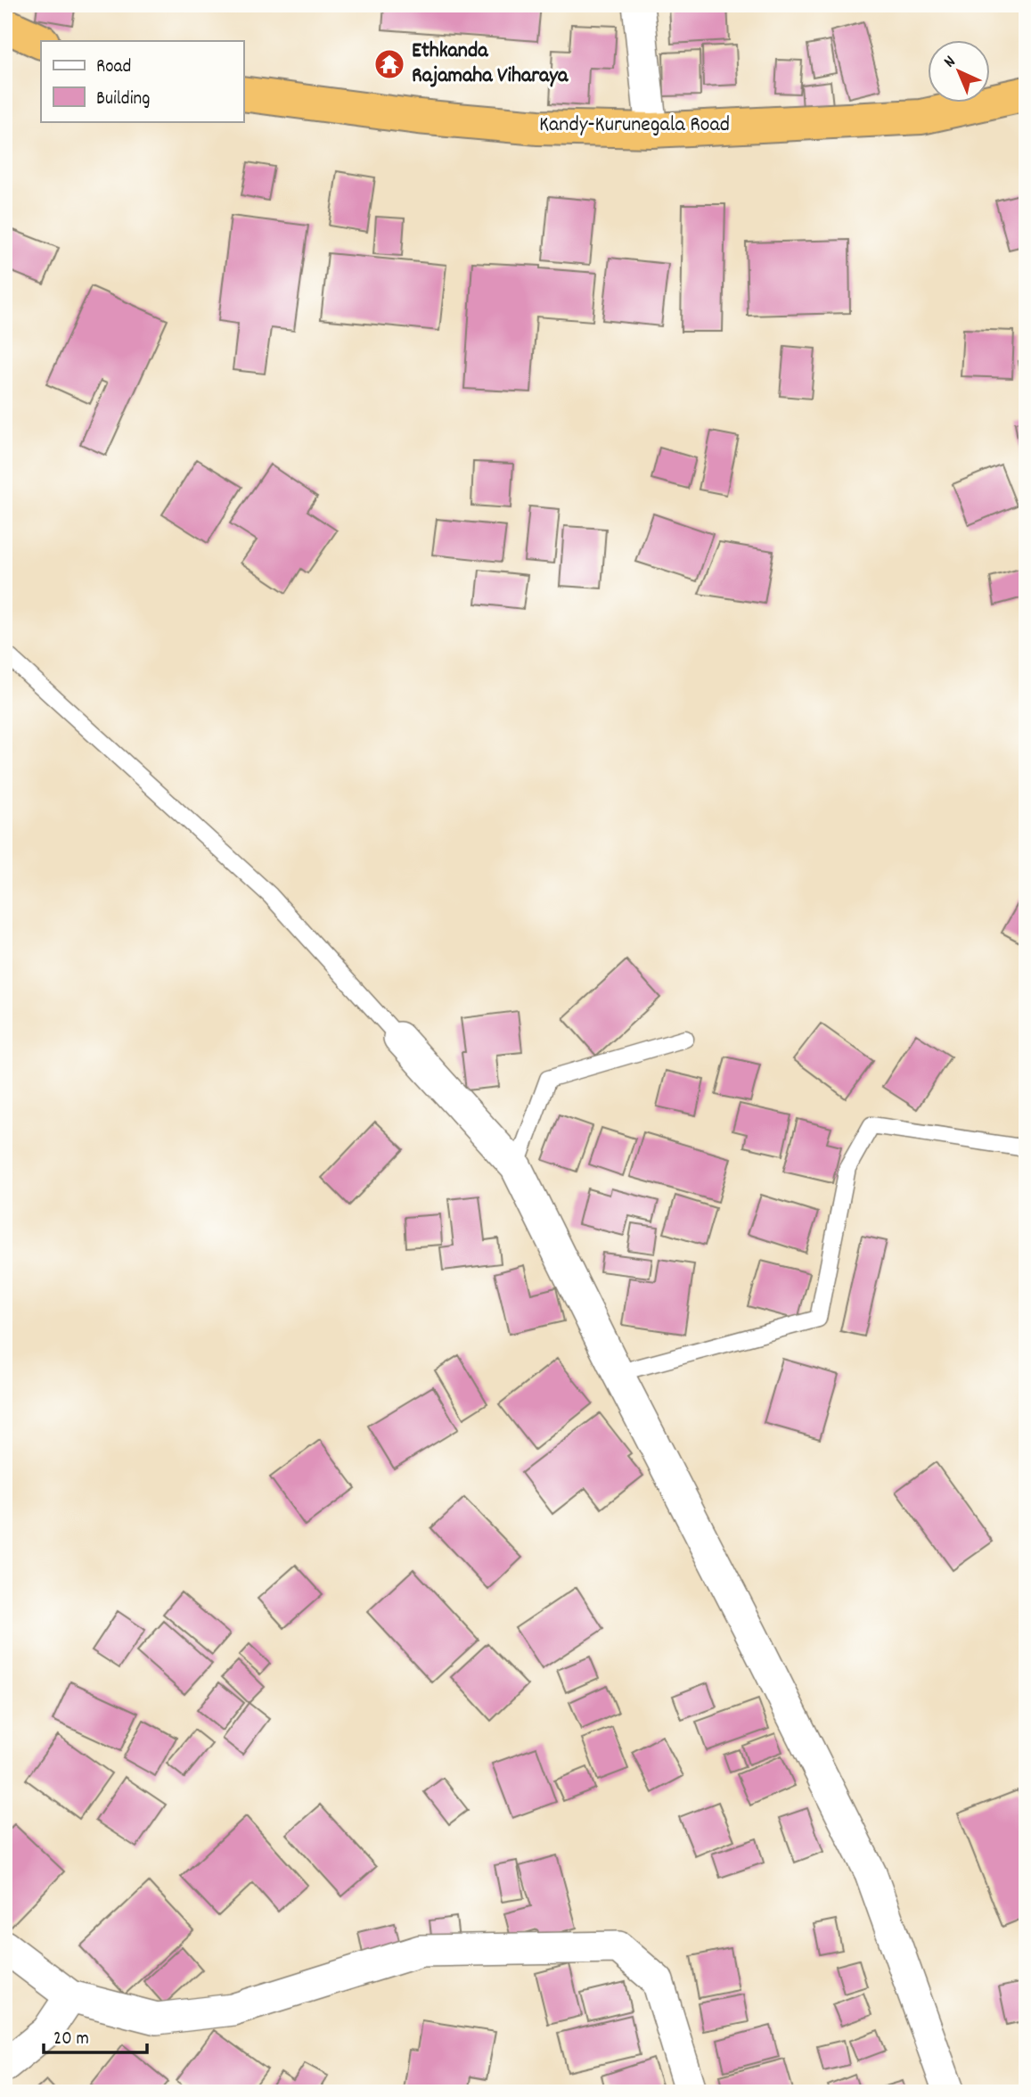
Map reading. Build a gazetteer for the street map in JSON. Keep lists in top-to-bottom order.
{
  "streets": {
    "highway": ["Kandy-Kurunegala Road"]
  },
  "places": {
    "temple": ["Ethkanda Rajamaha Viharaya"]
  },
  "legend": ["Road", "Building"],
  "scale_bar": "20 m",
  "north": "top left"
}
